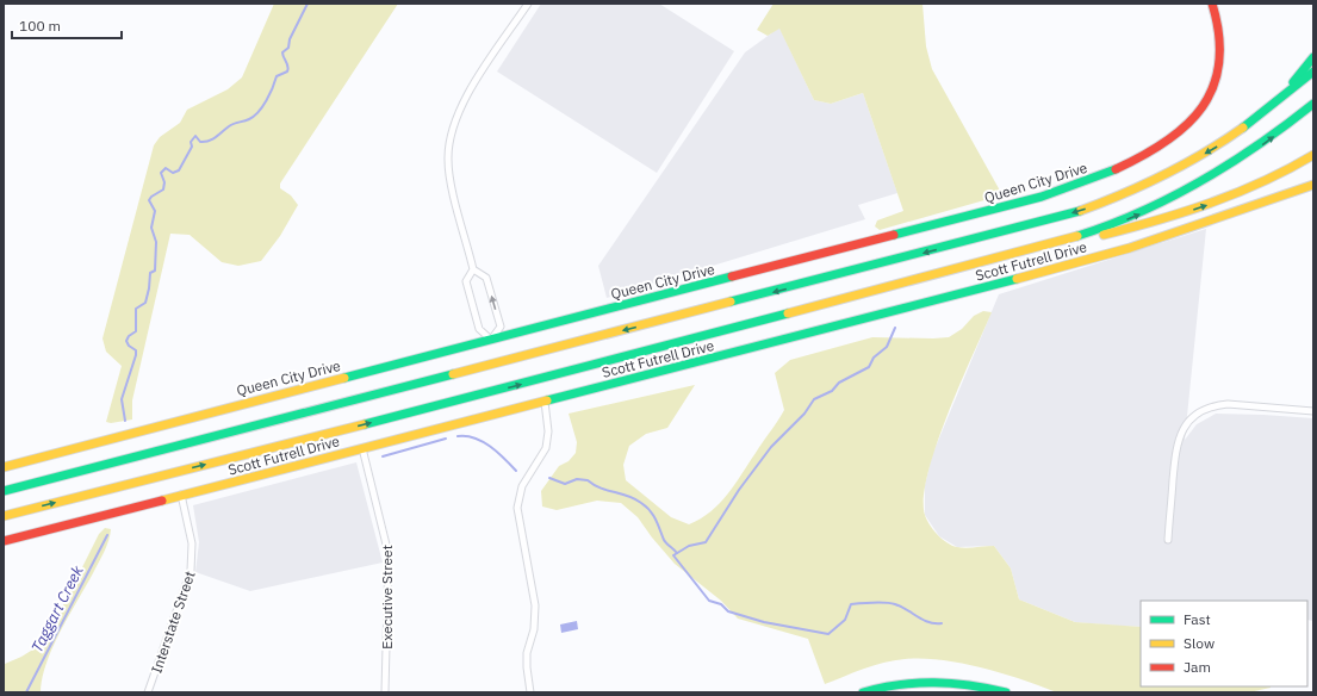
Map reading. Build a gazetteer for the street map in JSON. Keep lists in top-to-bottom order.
{
  "streets": {
    "main road": ["Queen City Drive", "Scott Futrell Drive"],
    "street": ["Executive Street", "Interstate Street"]
  },
  "crossings": [
    ["Scott Futrell Drive", "Executive Street"],
    ["Scott Futrell Drive", "Interstate Street"]
  ],
  "water": ["Taggart Creek"],
  "legend": ["Fast", "Slow", "Jam"],
  "scale_bar": "100 m"
}
